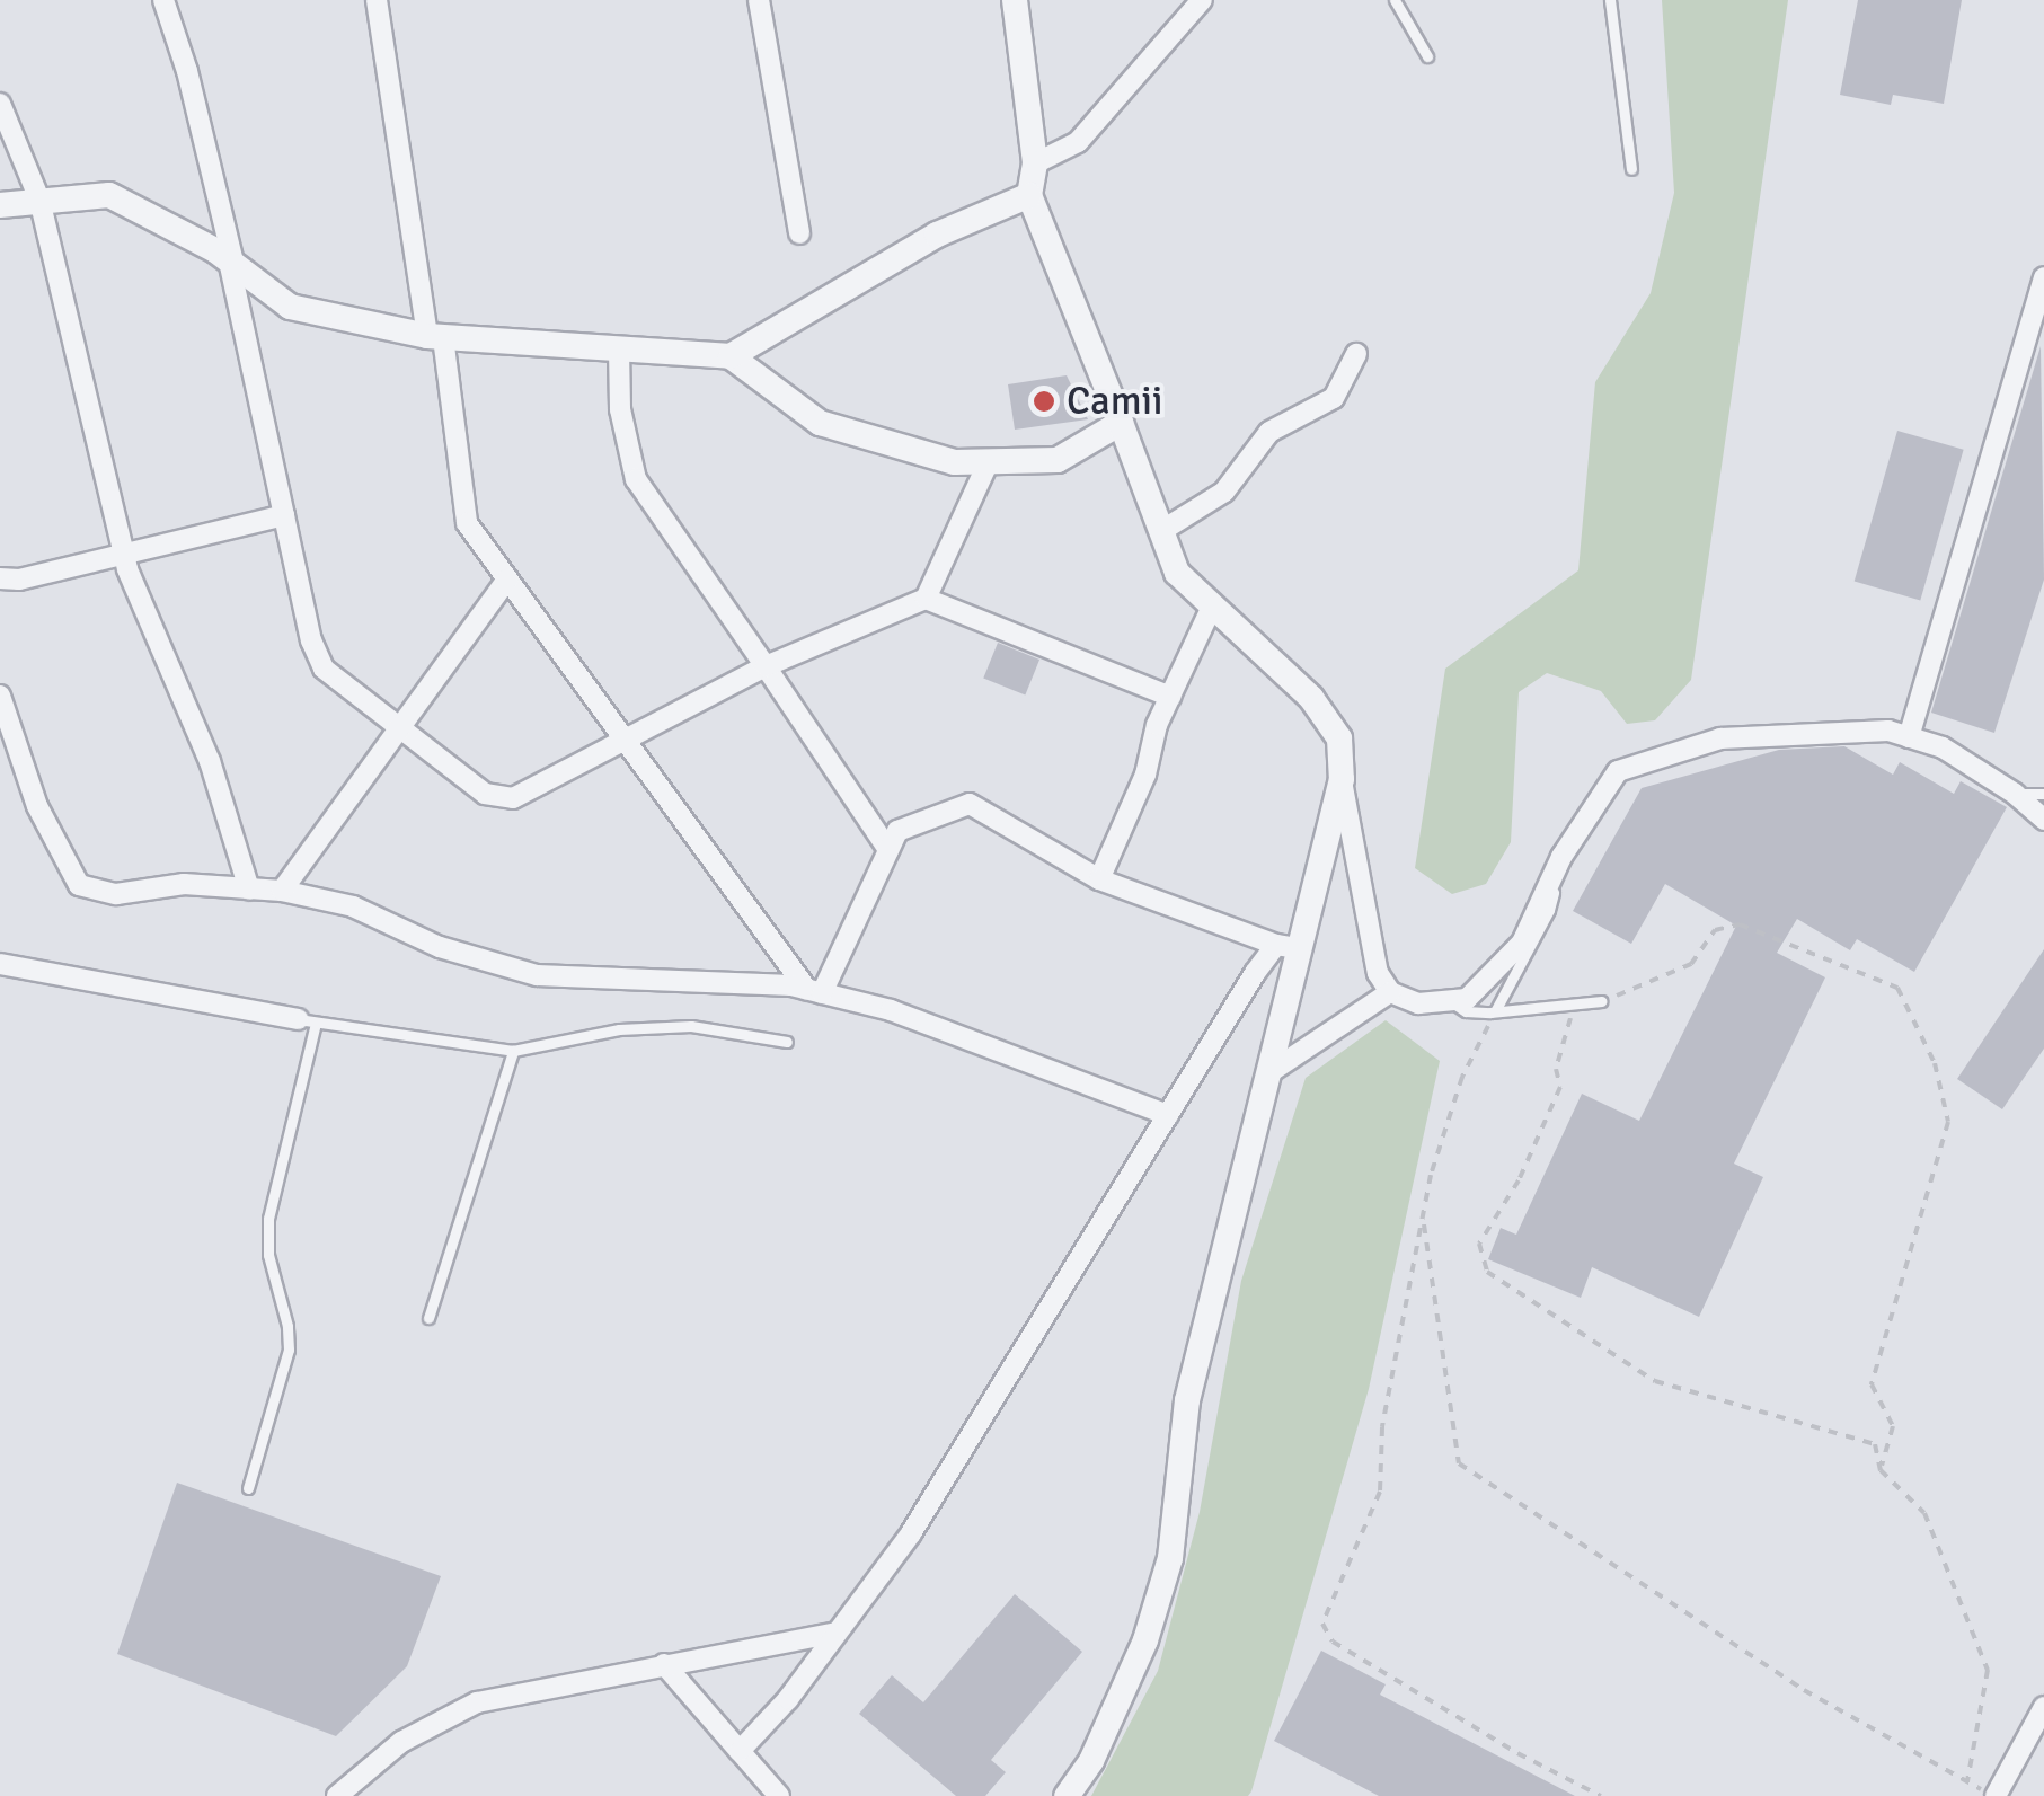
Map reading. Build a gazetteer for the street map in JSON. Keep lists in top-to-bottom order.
{
  "places": ["Camii"]
}
